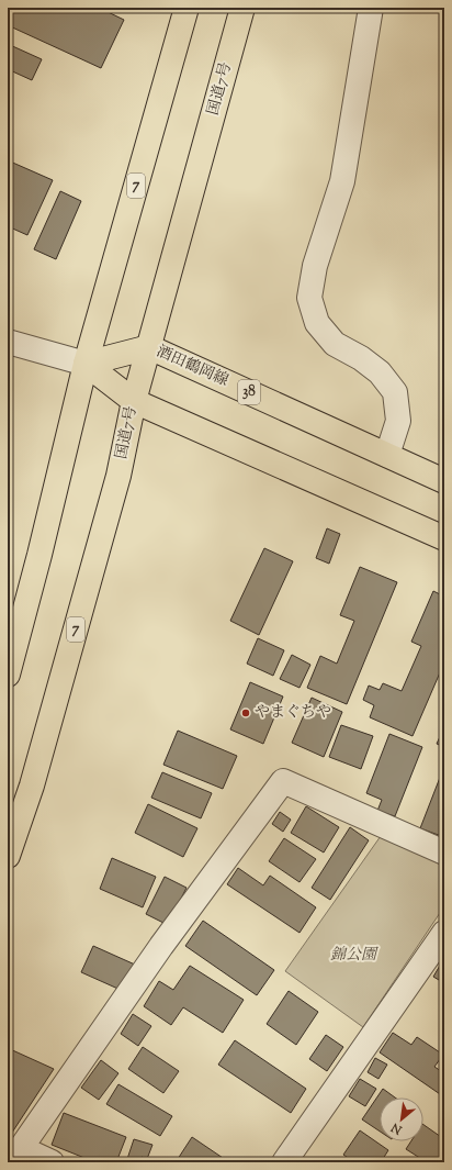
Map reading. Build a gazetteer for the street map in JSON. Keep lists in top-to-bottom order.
{
  "streets": {
    "main road": [
      "国道7号",
      "7",
      "酒田鶴岡線",
      "38"
    ]
  },
  "crossings": [
    ["国道7号", "酒田鶴岡線"],
    ["7", "酒田鶴岡線"]
  ],
  "parks": ["錦公園"],
  "places": ["やまぐちや"],
  "north": "bottom left"
}
